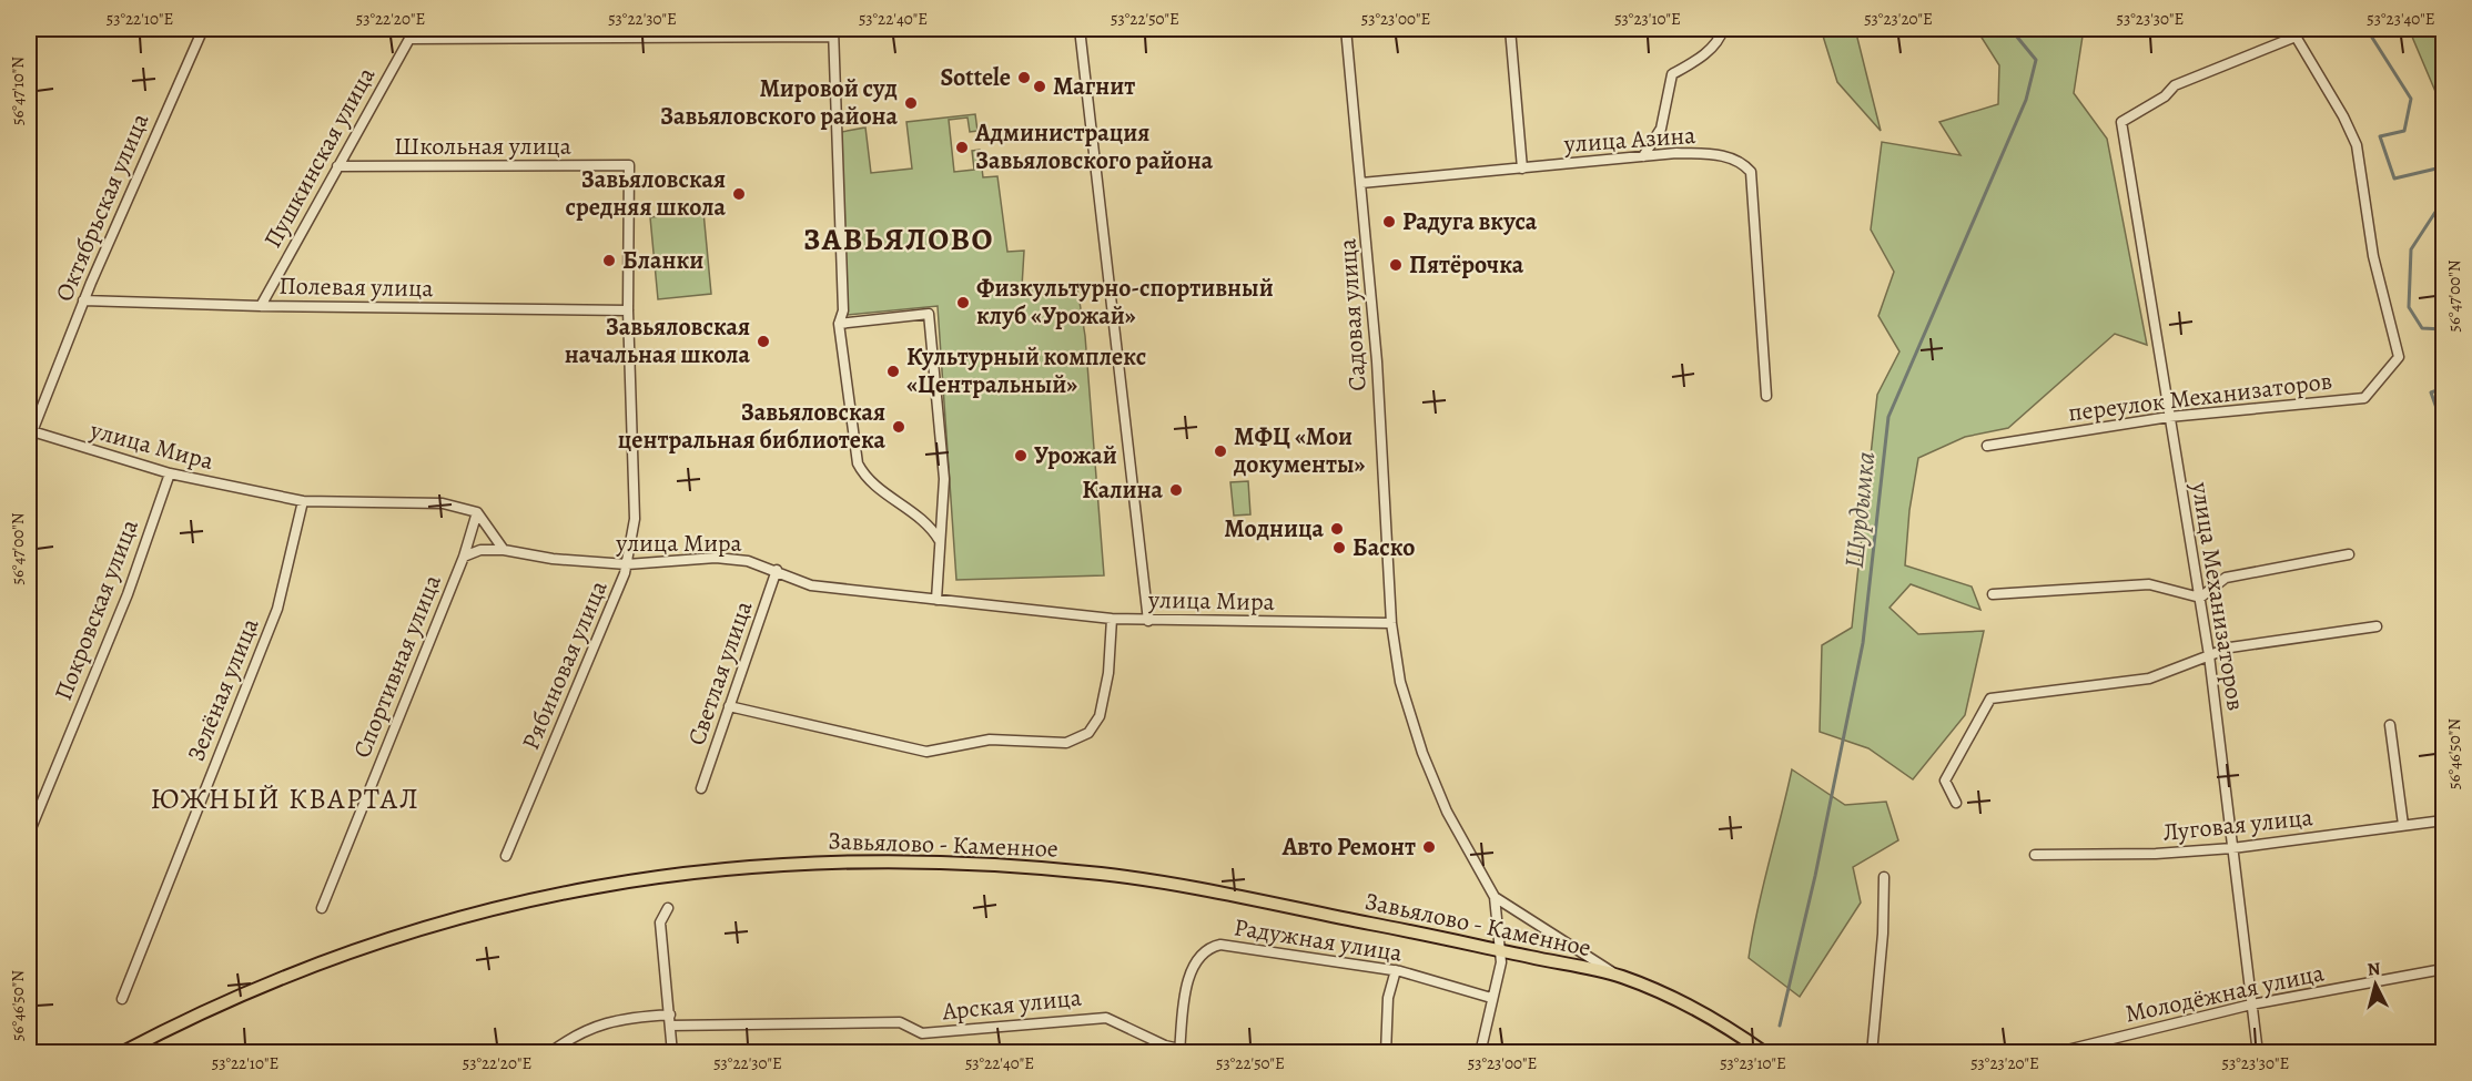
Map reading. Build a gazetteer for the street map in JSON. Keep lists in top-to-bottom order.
{
  "streets": {
    "main road": ["Завьялово - Каменное"],
    "street": [
      "улица Азина",
      "Школьная улица",
      "Пушкинская улица",
      "Октябрьская улица",
      "Полевая улица",
      "Садовая улица",
      "переулок Механизаторов",
      "улица Мира",
      "улица Механизаторов",
      "Покровская улица",
      "Рябиновая улица",
      "Спортивная улица",
      "Светлая улица",
      "Зелёная улица",
      "Луговая улица",
      "Радужная улица",
      "Молодёжная улица",
      "Арская улица"
    ]
  },
  "crossings": [
    ["улица Азина", "Садовая улица"],
    ["Школьная улица", "Пушкинская улица"],
    ["Школьная улица", "Рябиновая улица"],
    ["Пушкинская улица", "Полевая улица"],
    ["Октябрьская улица", "Полевая улица"],
    ["Октябрьская улица", "улица Мира"],
    ["Полевая улица", "Рябиновая улица"],
    ["Садовая улица", "улица Мира"],
    ["переулок Механизаторов", "улица Механизаторов"],
    ["улица Мира", "Покровская улица"],
    ["улица Мира", "Рябиновая улица"],
    ["улица Мира", "Спортивная улица"],
    ["улица Мира", "Светлая улица"],
    ["улица Мира", "Зелёная улица"],
    ["улица Механизаторов", "Луговая улица"],
    ["улица Механизаторов", "Молодёжная улица"],
    ["Радужная улица", "Арская улица"]
  ],
  "districts": ["ЗАВЬЯЛОВО", "ЮЖНЫЙ КВАРТАЛ"],
  "water": ["Шурдымка"],
  "places": [
    "Sottele",
    "Магнит",
    "Мировой суд Завьяловского района",
    "Администрация Завьяловского района",
    "Завьяловская средняя школа",
    "Радуга вкуса",
    "Бланки",
    "Пятёрочка",
    "Физкультурно-спортивный клуб «Урожай»",
    "Завьяловская начальная школа",
    "Культурный комплекс «Центральный»",
    "Завьяловская центральная библиотека",
    "МФЦ «Мои документы»",
    "Урожай",
    "Калина",
    "Модница",
    "Баско",
    "Авто Ремонт"
  ],
  "north": "top",
  "coordinates": [
    "53°22'10\"E",
    "53°22'20\"E",
    "53°22'30\"E",
    "53°22'40\"E",
    "53°22'50\"E",
    "53°23'00\"E",
    "53°23'10\"E",
    "53°23'20\"E",
    "53°23'30\"E",
    "53°23'40\"E",
    "56°47'10\"N",
    "56°47'00\"N",
    "56°46'50\"N"
  ]
}
